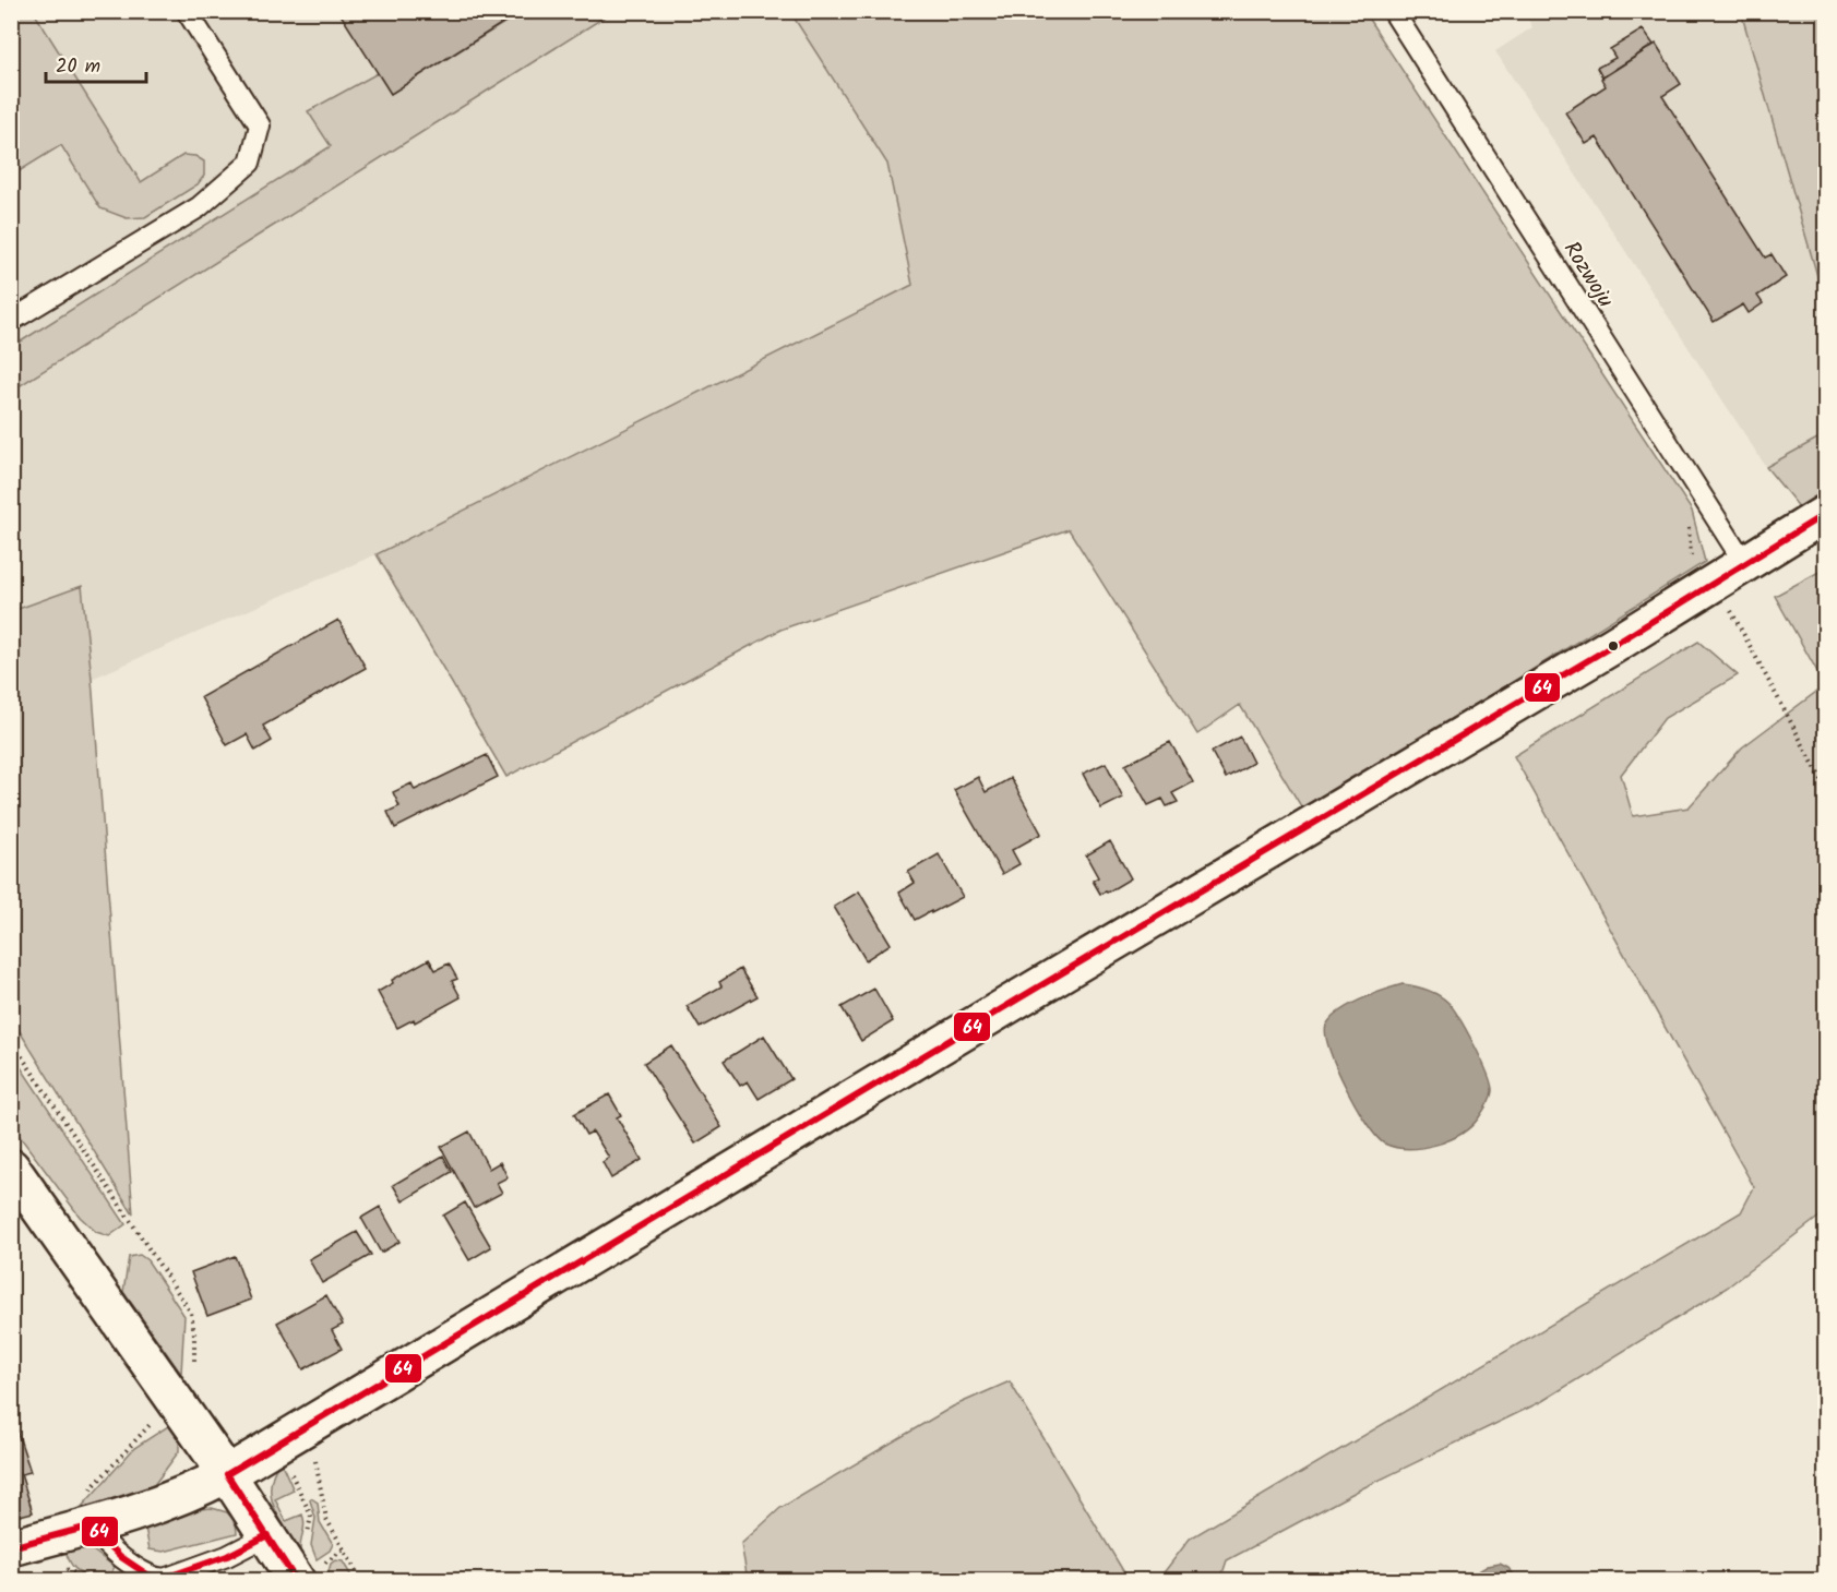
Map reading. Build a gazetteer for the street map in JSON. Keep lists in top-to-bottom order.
{
  "streets": {
    "lane": ["Rozwoju"]
  },
  "lines": ["transit line 64"],
  "scale_bar": "20 m"
}
